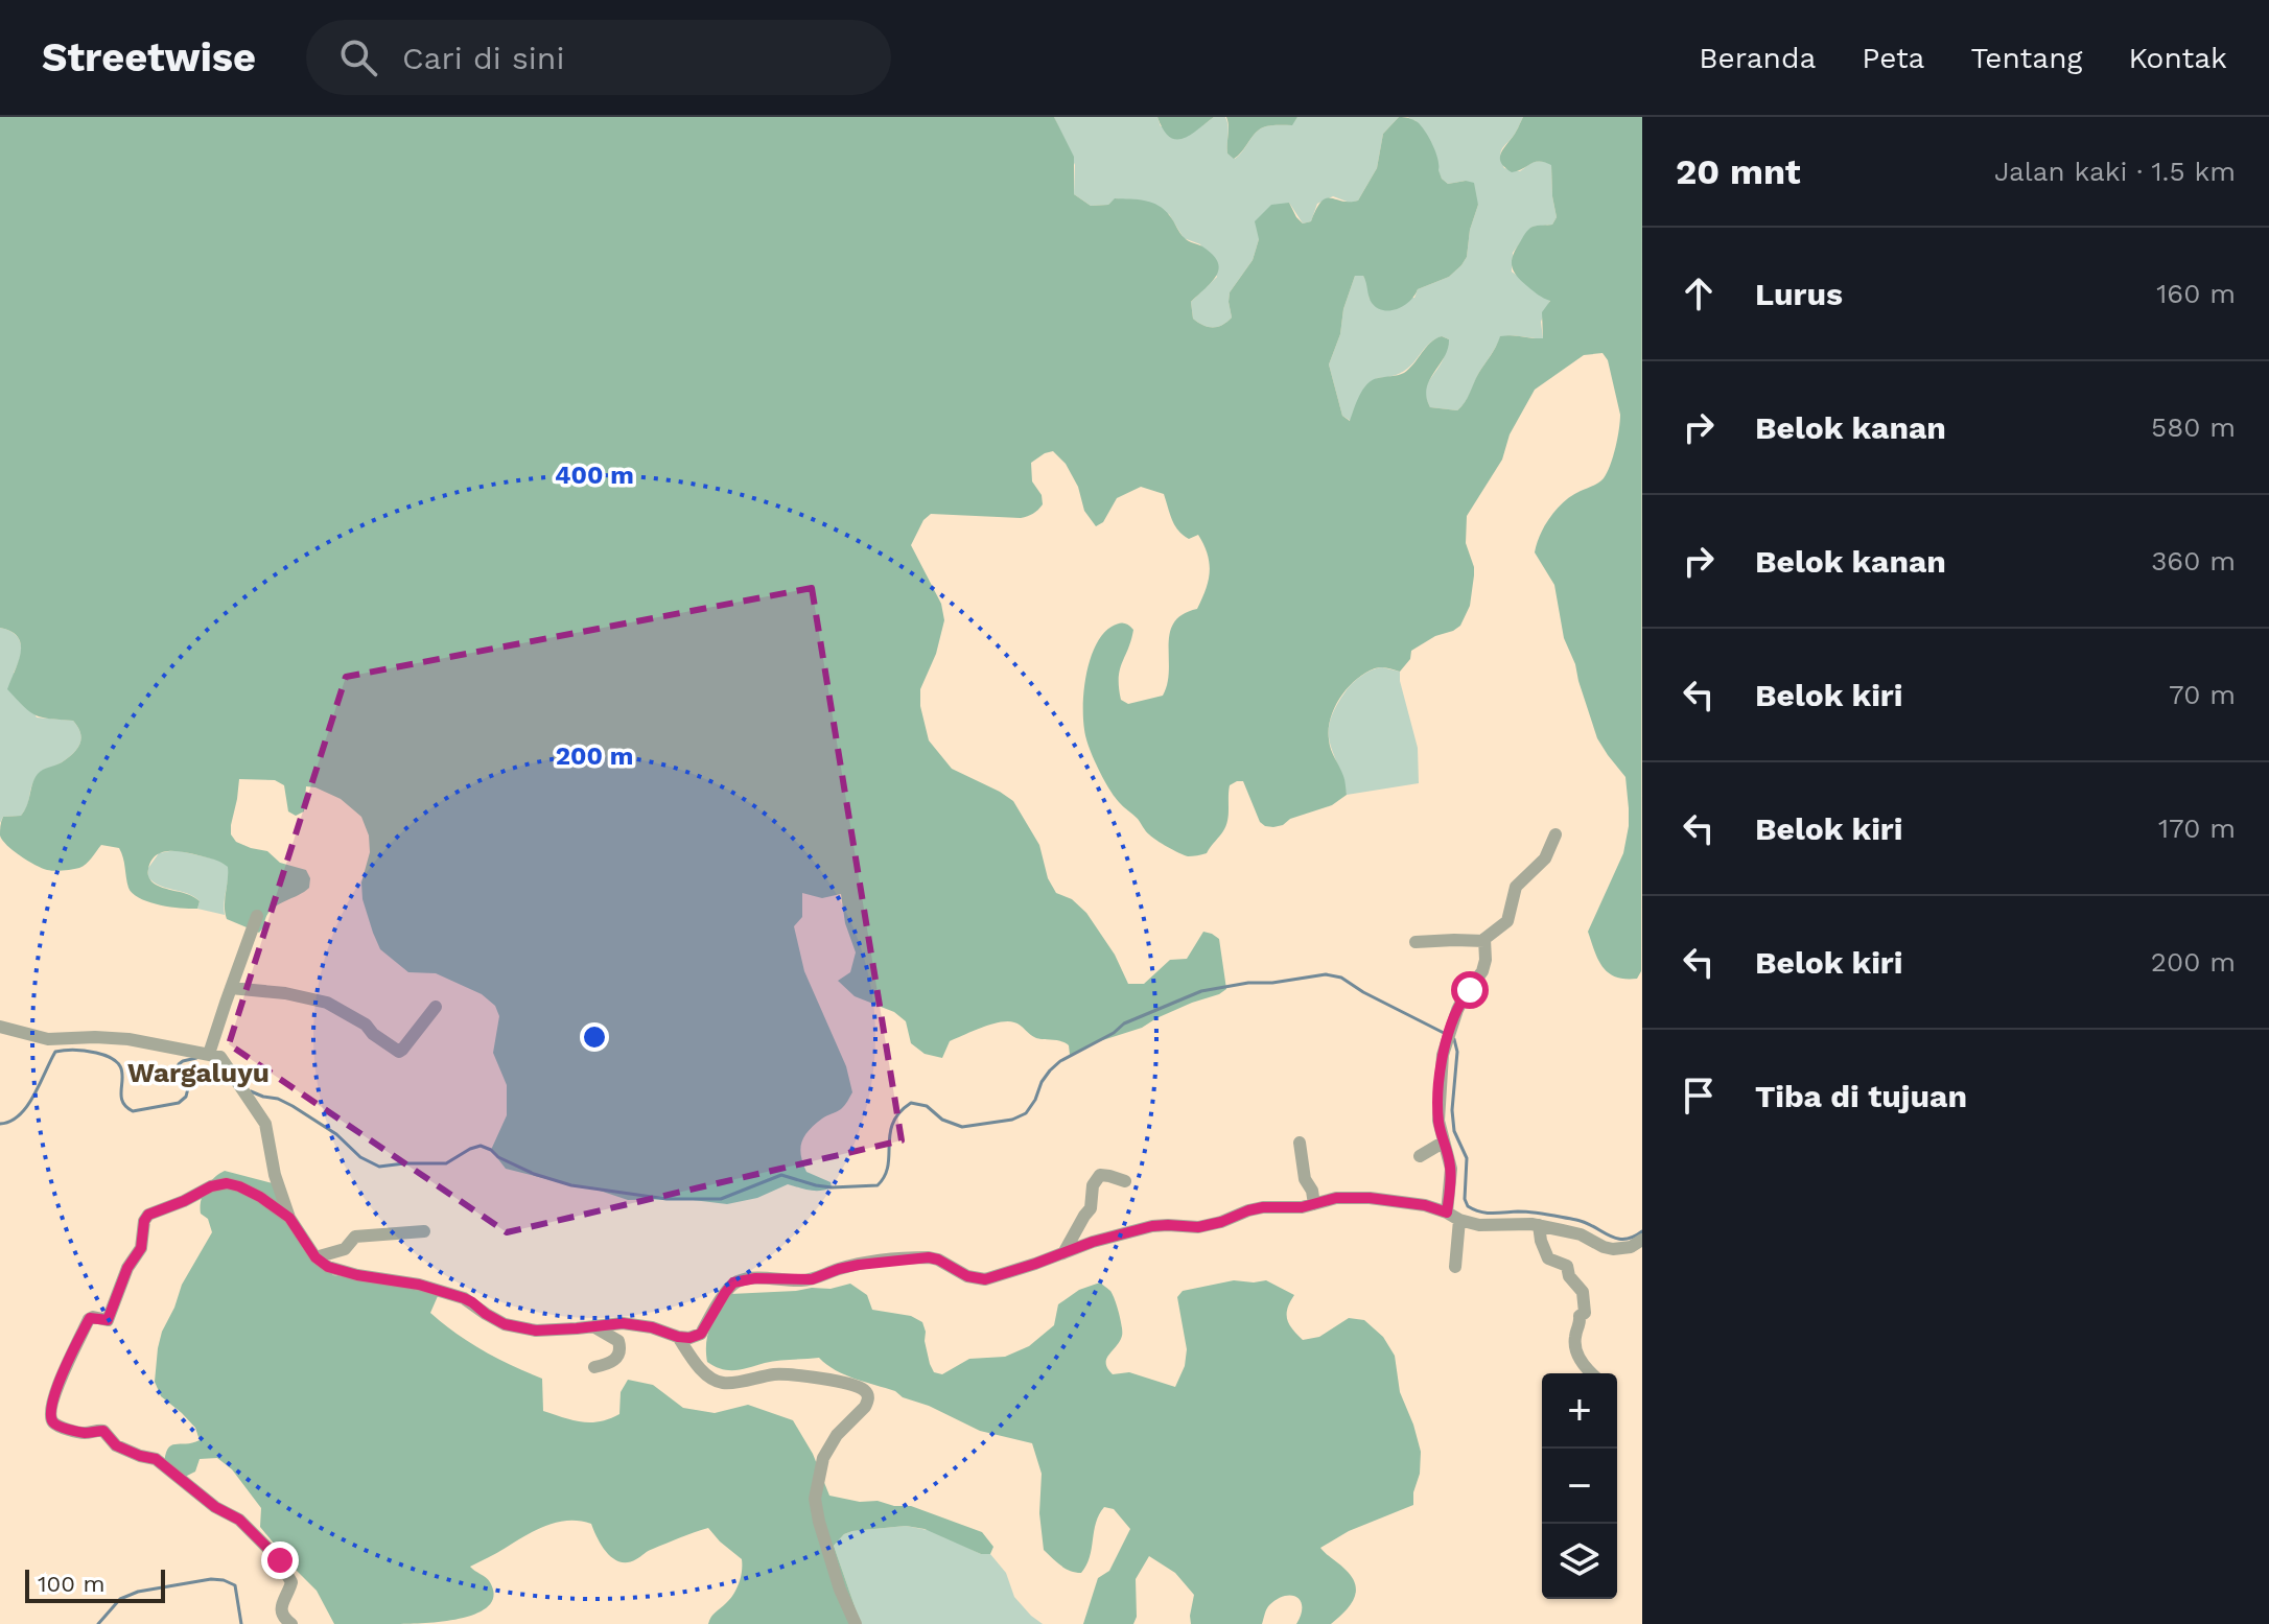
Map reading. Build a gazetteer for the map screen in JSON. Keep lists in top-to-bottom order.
{
  "districts": ["Wargaluyu"],
  "scale_bar": "100 m",
  "page": {
    "header": "Streetwise",
    "search": "Cari di sini",
    "nav": [
      "Beranda",
      "Peta",
      "Tentang",
      "Kontak"
    ],
    "heading": ["20 mnt", "Jalan kaki · 1.5 km"],
    "list": [
      ["Lurus", "160 m"],
      ["Belok kanan", "580 m"],
      ["Belok kanan", "360 m"],
      ["Belok kiri", "70 m"],
      ["Belok kiri", "170 m"],
      ["Belok kiri", "200 m"],
      "Tiba di tujuan"
    ],
    "map_buttons": ["+", "−"],
    "scale": "100 m"
  },
  "rings": ["400 m", "200 m"]
}
